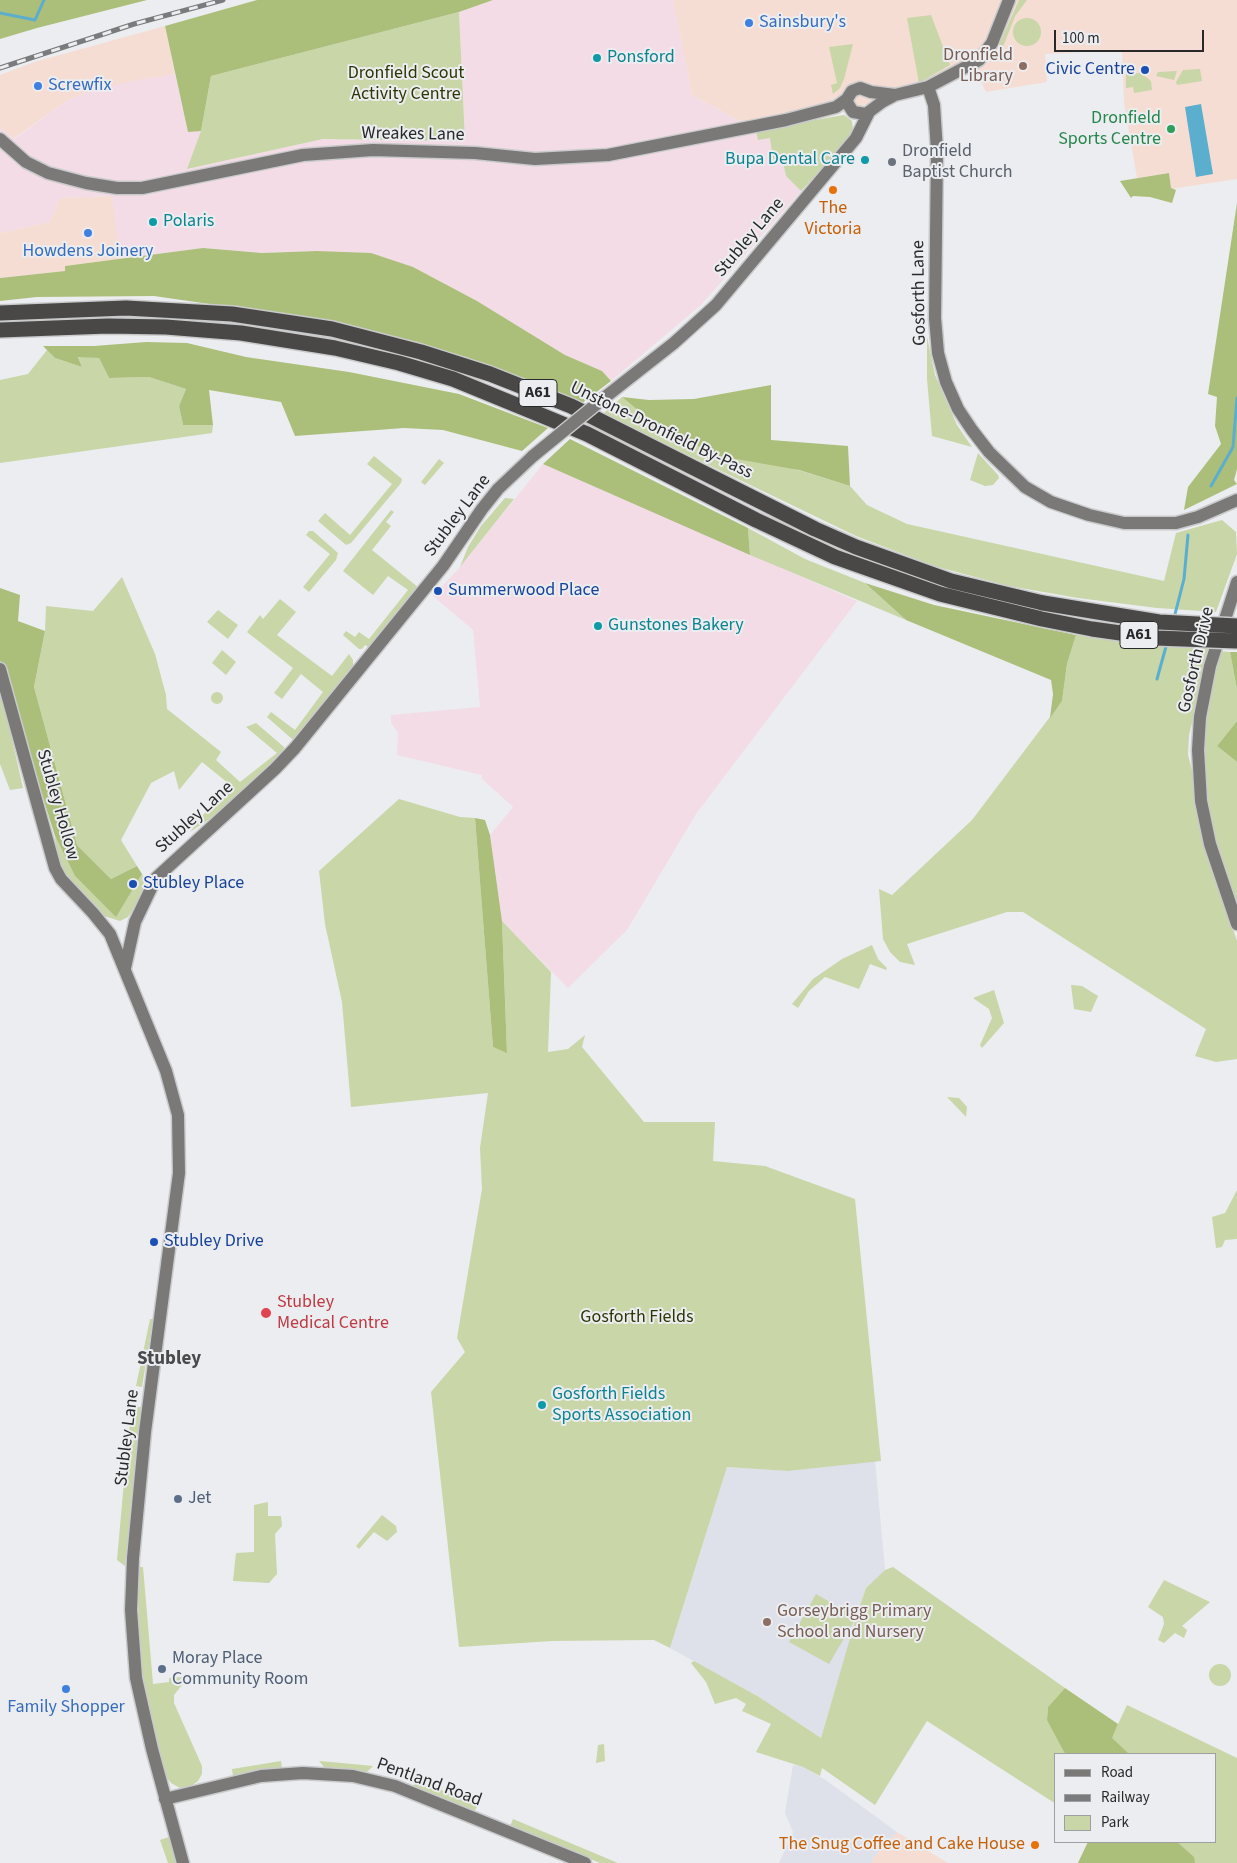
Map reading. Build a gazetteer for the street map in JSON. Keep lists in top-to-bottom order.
{
  "streets": {
    "highway": ["A61", "Unstone-Dronfield By-Pass"],
    "street": [
      "Wreakes Lane",
      "Stubley Lane",
      "Gosforth Lane",
      "Gosforth Drive",
      "Stubley Hollow",
      "Pentland Road"
    ]
  },
  "crossings": [
    ["Wreakes Lane", "Stubley Lane"],
    ["Wreakes Lane", "Gosforth Lane"],
    ["Stubley Lane", "Stubley Hollow"],
    ["Stubley Lane", "Pentland Road"]
  ],
  "districts": ["Stubley"],
  "parks": ["Dronfield Scout Activity Centre", "Gosforth Fields"],
  "places": [
    "Sainsbury's",
    "Ponsford",
    "Dronfield Library",
    "Civic Centre",
    "Screwfix",
    "Dronfield Sports Centre",
    "Bupa Dental Care",
    "Dronfield Baptist Church",
    "The Victoria",
    "Polaris",
    "Howdens Joinery",
    "Summerwood Place",
    "Gunstones Bakery",
    "Stubley Place",
    "Stubley Drive",
    "Stubley Medical Centre",
    "Gosforth Fields Sports Association",
    "Jet",
    "Gorseybrigg Primary School and Nursery",
    "Moray Place Community Room",
    "Family Shopper",
    "The Snug Coffee and Cake House"
  ],
  "legend": ["Road", "Railway", "Park"],
  "scale_bar": "100 m"
}
